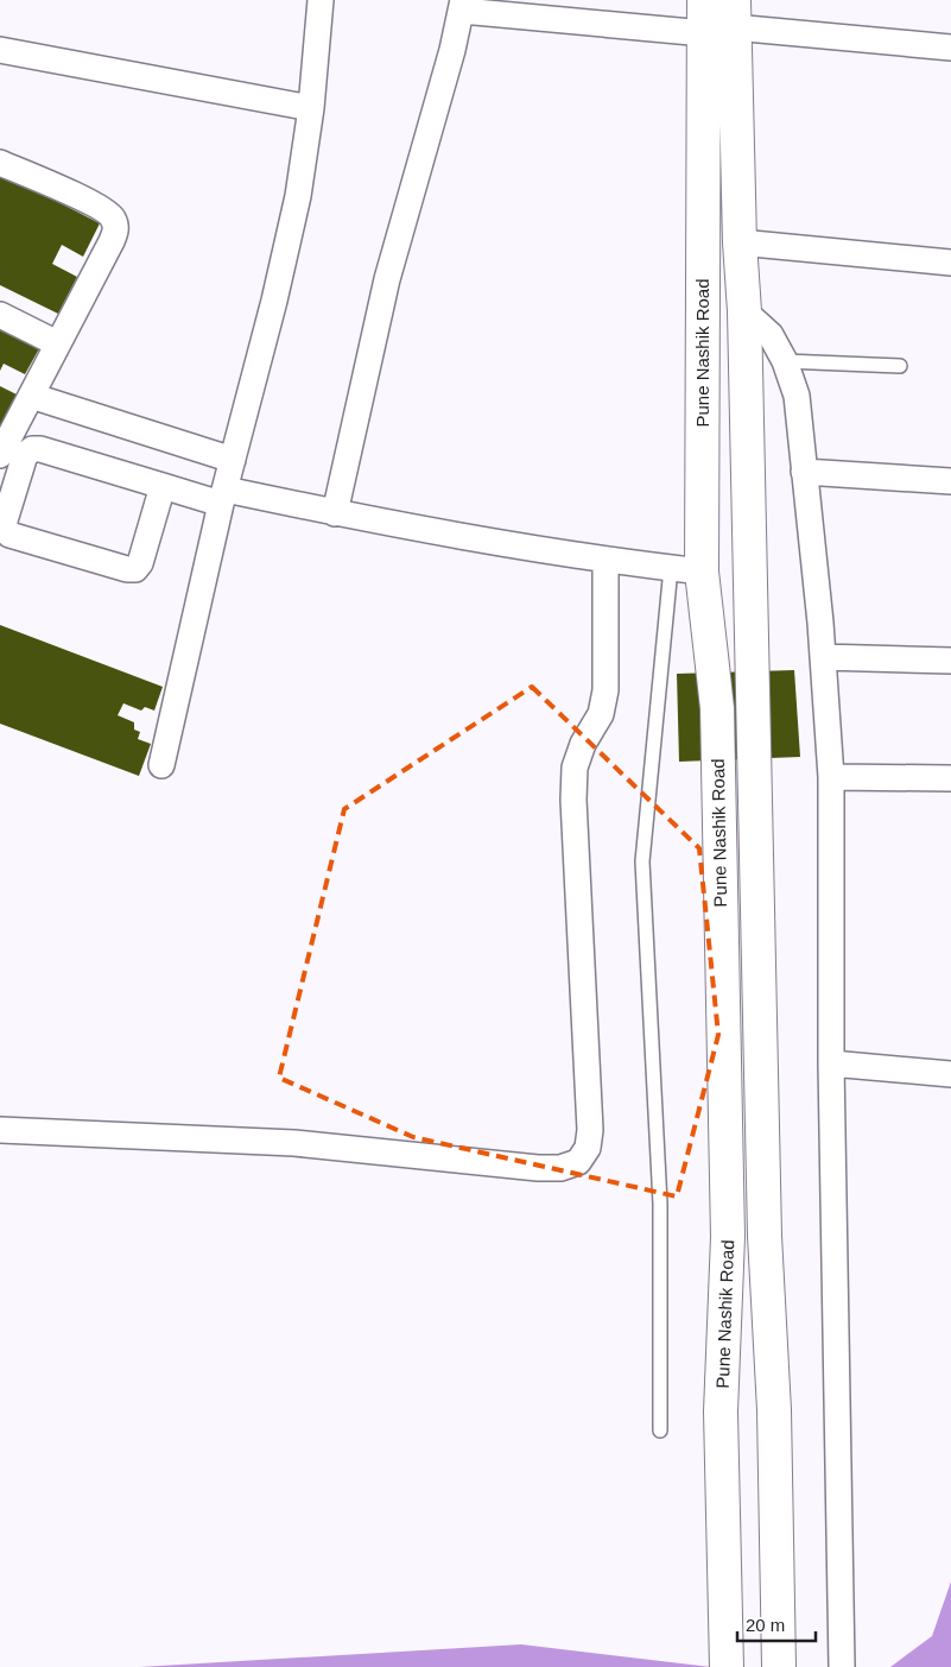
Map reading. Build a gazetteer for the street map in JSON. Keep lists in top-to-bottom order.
{
  "streets": {
    "highway": ["Pune Nashik Road"]
  },
  "scale_bar": "20 m"
}
